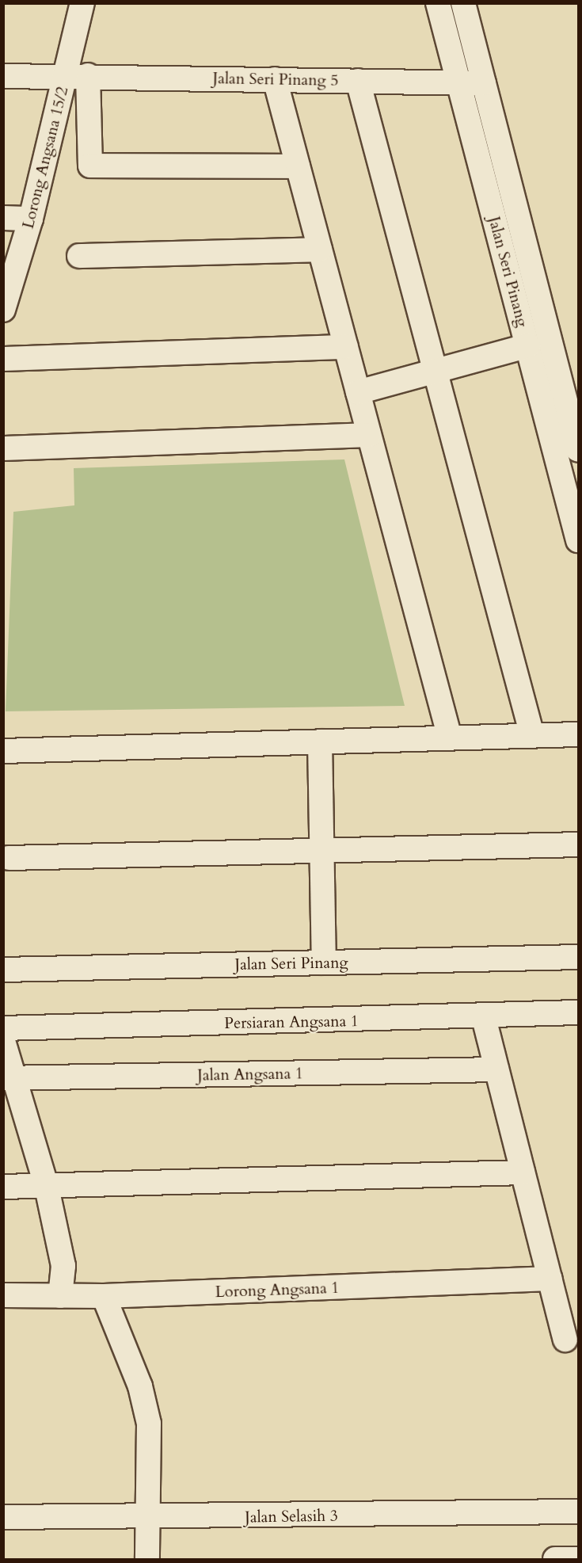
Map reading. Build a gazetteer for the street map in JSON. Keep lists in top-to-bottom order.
{
  "streets": {
    "street": [
      "Jalan Seri Pinang 5",
      "Lorong Angsana 15/2",
      "Jalan Seri Pinang",
      "Persiaran Angsana 1",
      "Jalan Angsana 1",
      "Lorong Angsana 1",
      "Jalan Selasih 3"
    ]
  },
  "crossings": [
    ["Jalan Seri Pinang 5", "Lorong Angsana 15/2"],
    ["Jalan Seri Pinang 5", "Jalan Seri Pinang"]
  ]
}
